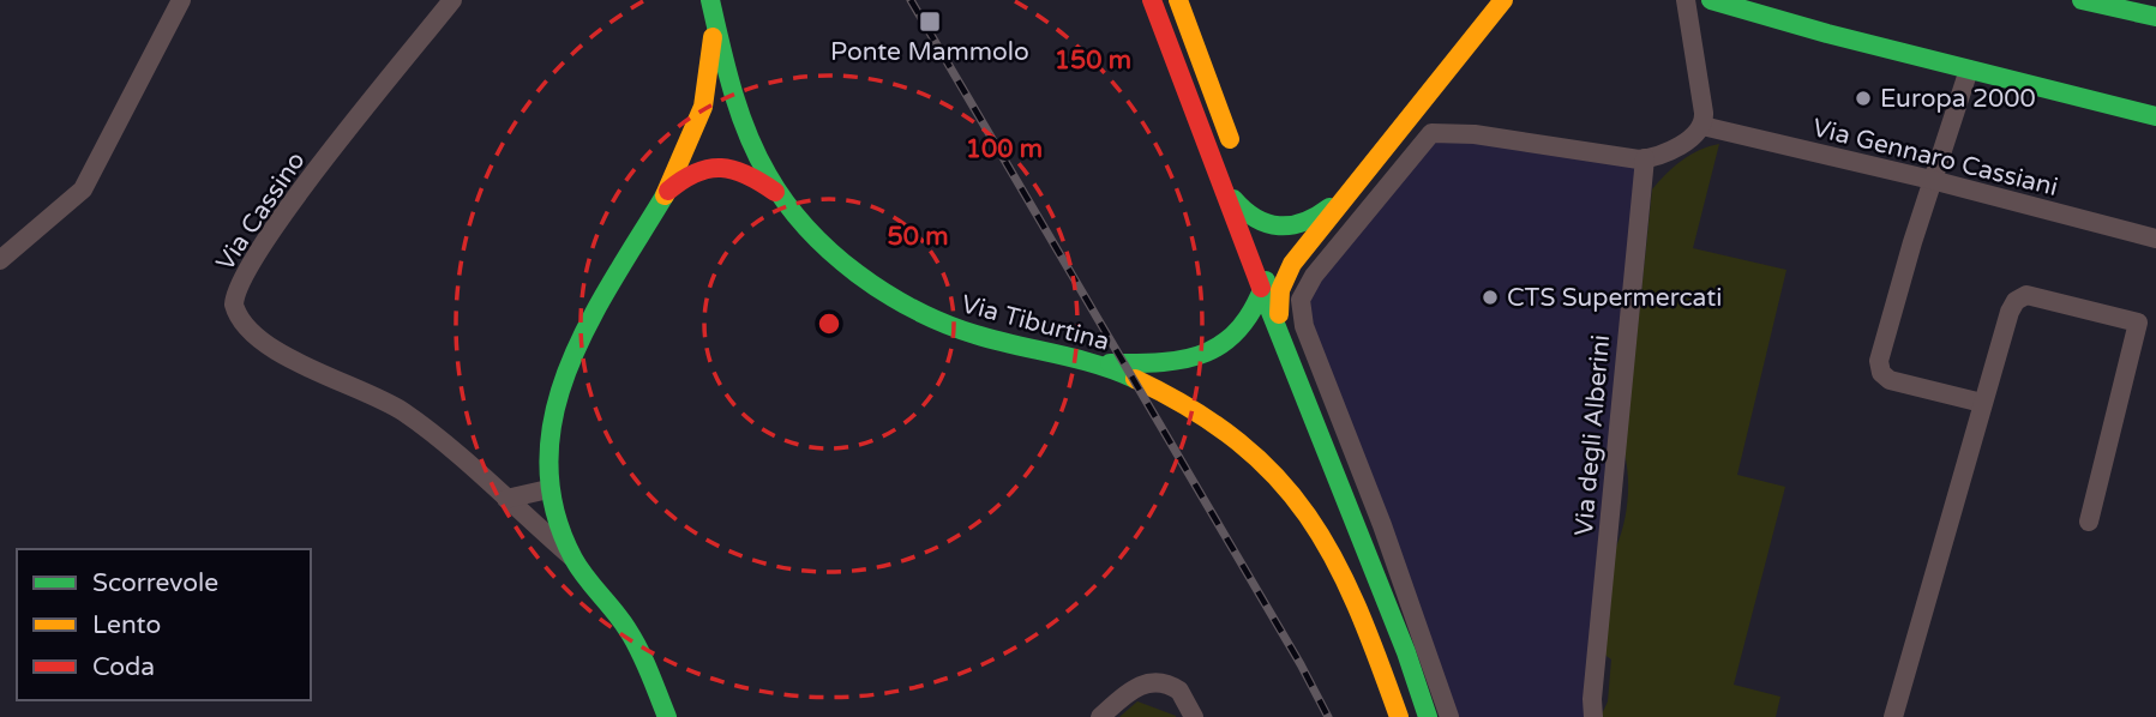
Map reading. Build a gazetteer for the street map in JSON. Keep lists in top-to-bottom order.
{
  "streets": {
    "main road": ["Via Tiburtina"],
    "street": ["Via Gennaro Cassiani", "Via Cassino", "Via degli Alberini"]
  },
  "places": {
    "transit": ["Ponte Mammolo"],
    "other": ["Europa 2000", "CTS Supermercati"]
  },
  "legend": ["Scorrevole", "Lento", "Coda"],
  "rings": ["150 m", "100 m", "50 m"]
}
